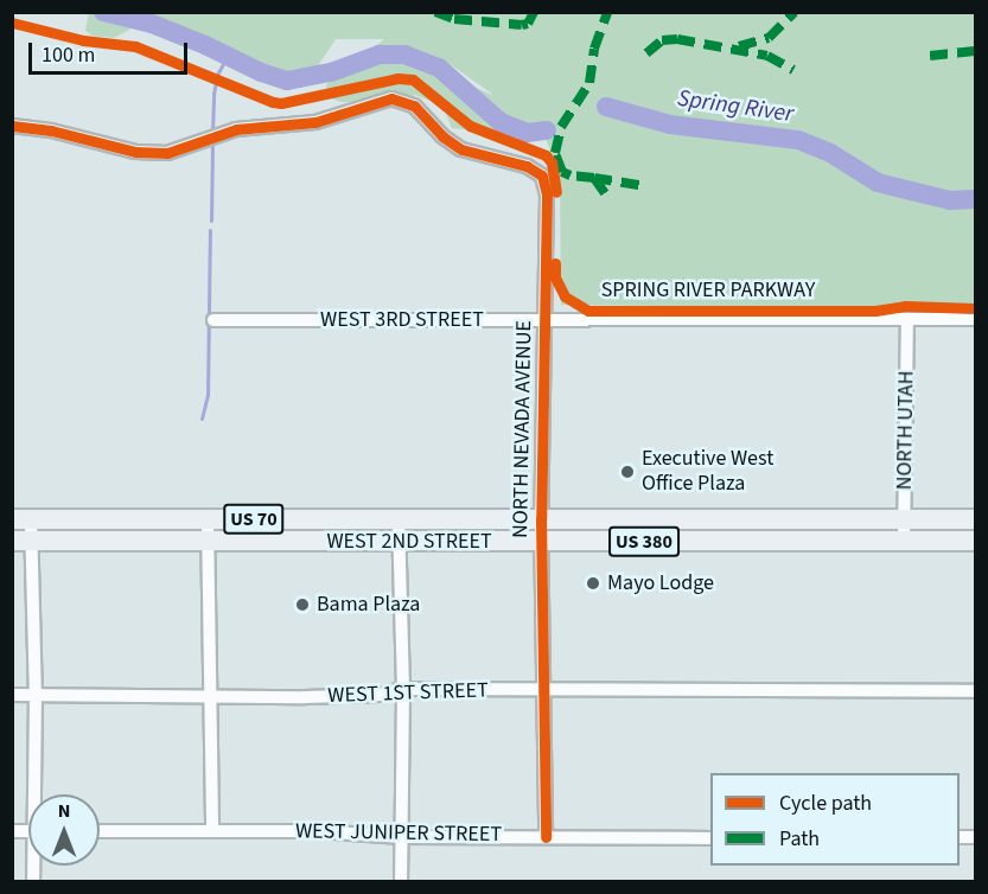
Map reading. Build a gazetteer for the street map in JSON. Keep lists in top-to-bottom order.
{
  "streets": {
    "main road": ["US 70", "WEST 2ND STREET", "US 380"],
    "street": [
      "WEST 3RD STREET",
      "NORTH NEVADA AVENUE",
      "NORTH UTAH",
      "WEST 1ST STREET",
      "WEST JUNIPER STREET"
    ],
    "cycle path": ["SPRING RIVER PARKWAY"]
  },
  "crossings": [
    ["WEST 3RD STREET", "NORTH NEVADA AVENUE"],
    ["WEST 3RD STREET", "NORTH UTAH"],
    ["NORTH NEVADA AVENUE", "WEST 2ND STREET"],
    ["NORTH NEVADA AVENUE", "WEST 1ST STREET"],
    ["NORTH NEVADA AVENUE", "WEST JUNIPER STREET"],
    ["NORTH UTAH", "WEST 2ND STREET"]
  ],
  "water": ["Spring River"],
  "places": ["Executive West Office Plaza", "Mayo Lodge", "Bama Plaza"],
  "legend": ["Cycle path", "Path"],
  "scale_bar": "100 m",
  "north": "top"
}
